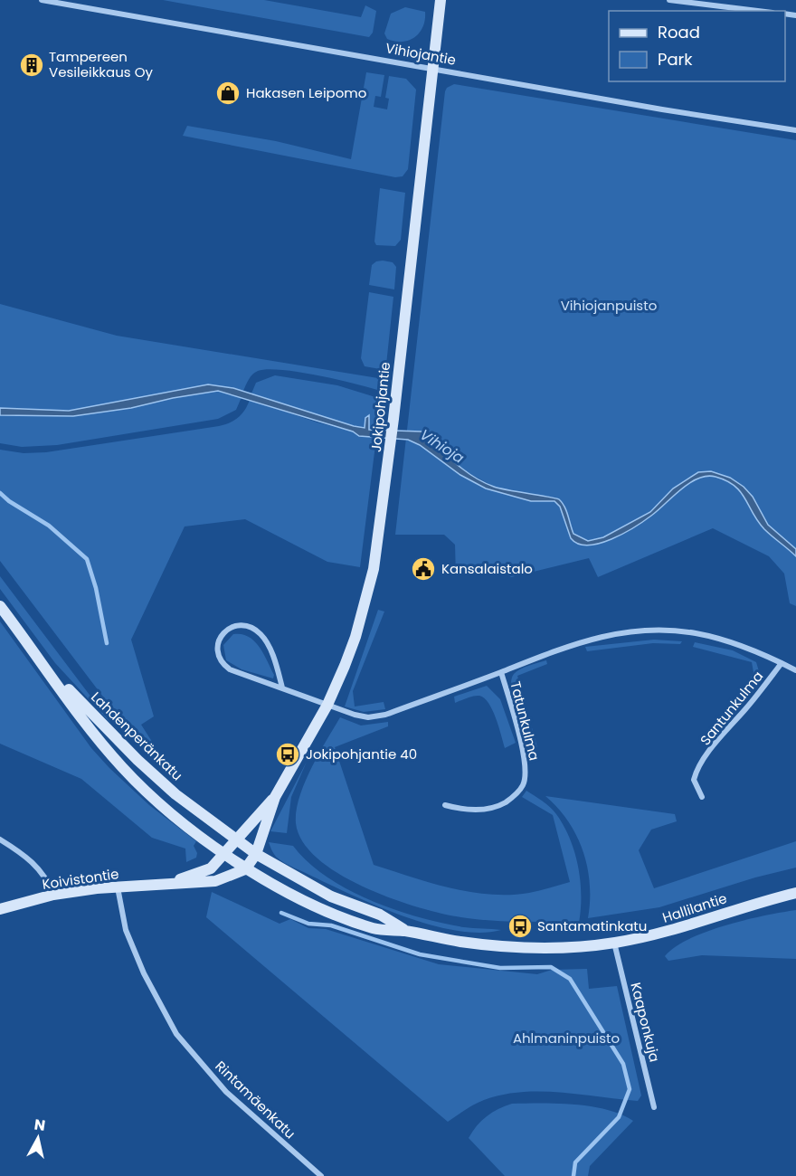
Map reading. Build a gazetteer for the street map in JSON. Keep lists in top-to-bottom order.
{
  "streets": {
    "main road": [
      "Jokipohjantie",
      "Lahdenperänkatu",
      "Koivistontie",
      "Hallilantie"
    ],
    "street": [
      "Vihiojantie",
      "Santunkulma",
      "Tatunkulma",
      "Kaaponkuja",
      "Rintamäenkatu"
    ]
  },
  "crossings": [
    ["Vihiojantie", "Jokipohjantie"],
    ["Jokipohjantie", "Lahdenperänkatu"],
    ["Jokipohjantie", "Koivistontie"],
    ["Jokipohjantie", "Hallilantie"],
    ["Lahdenperänkatu", "Koivistontie"],
    ["Lahdenperänkatu", "Hallilantie"],
    ["Koivistontie", "Hallilantie"],
    ["Koivistontie", "Rintamäenkatu"],
    ["Hallilantie", "Kaaponkuja"]
  ],
  "water": ["Vihioja"],
  "parks": ["Vihiojanpuisto", "Ahlmaninpuisto"],
  "places": {
    "building": ["Tampereen Vesileikkaus Oy"],
    "shop": ["Hakasen Leipomo"],
    "public building": ["Kansalaistalo"],
    "bus stop": ["Jokipohjantie 40", "Santamatinkatu"]
  },
  "legend": ["Road", "Park"],
  "north": "top"
}
